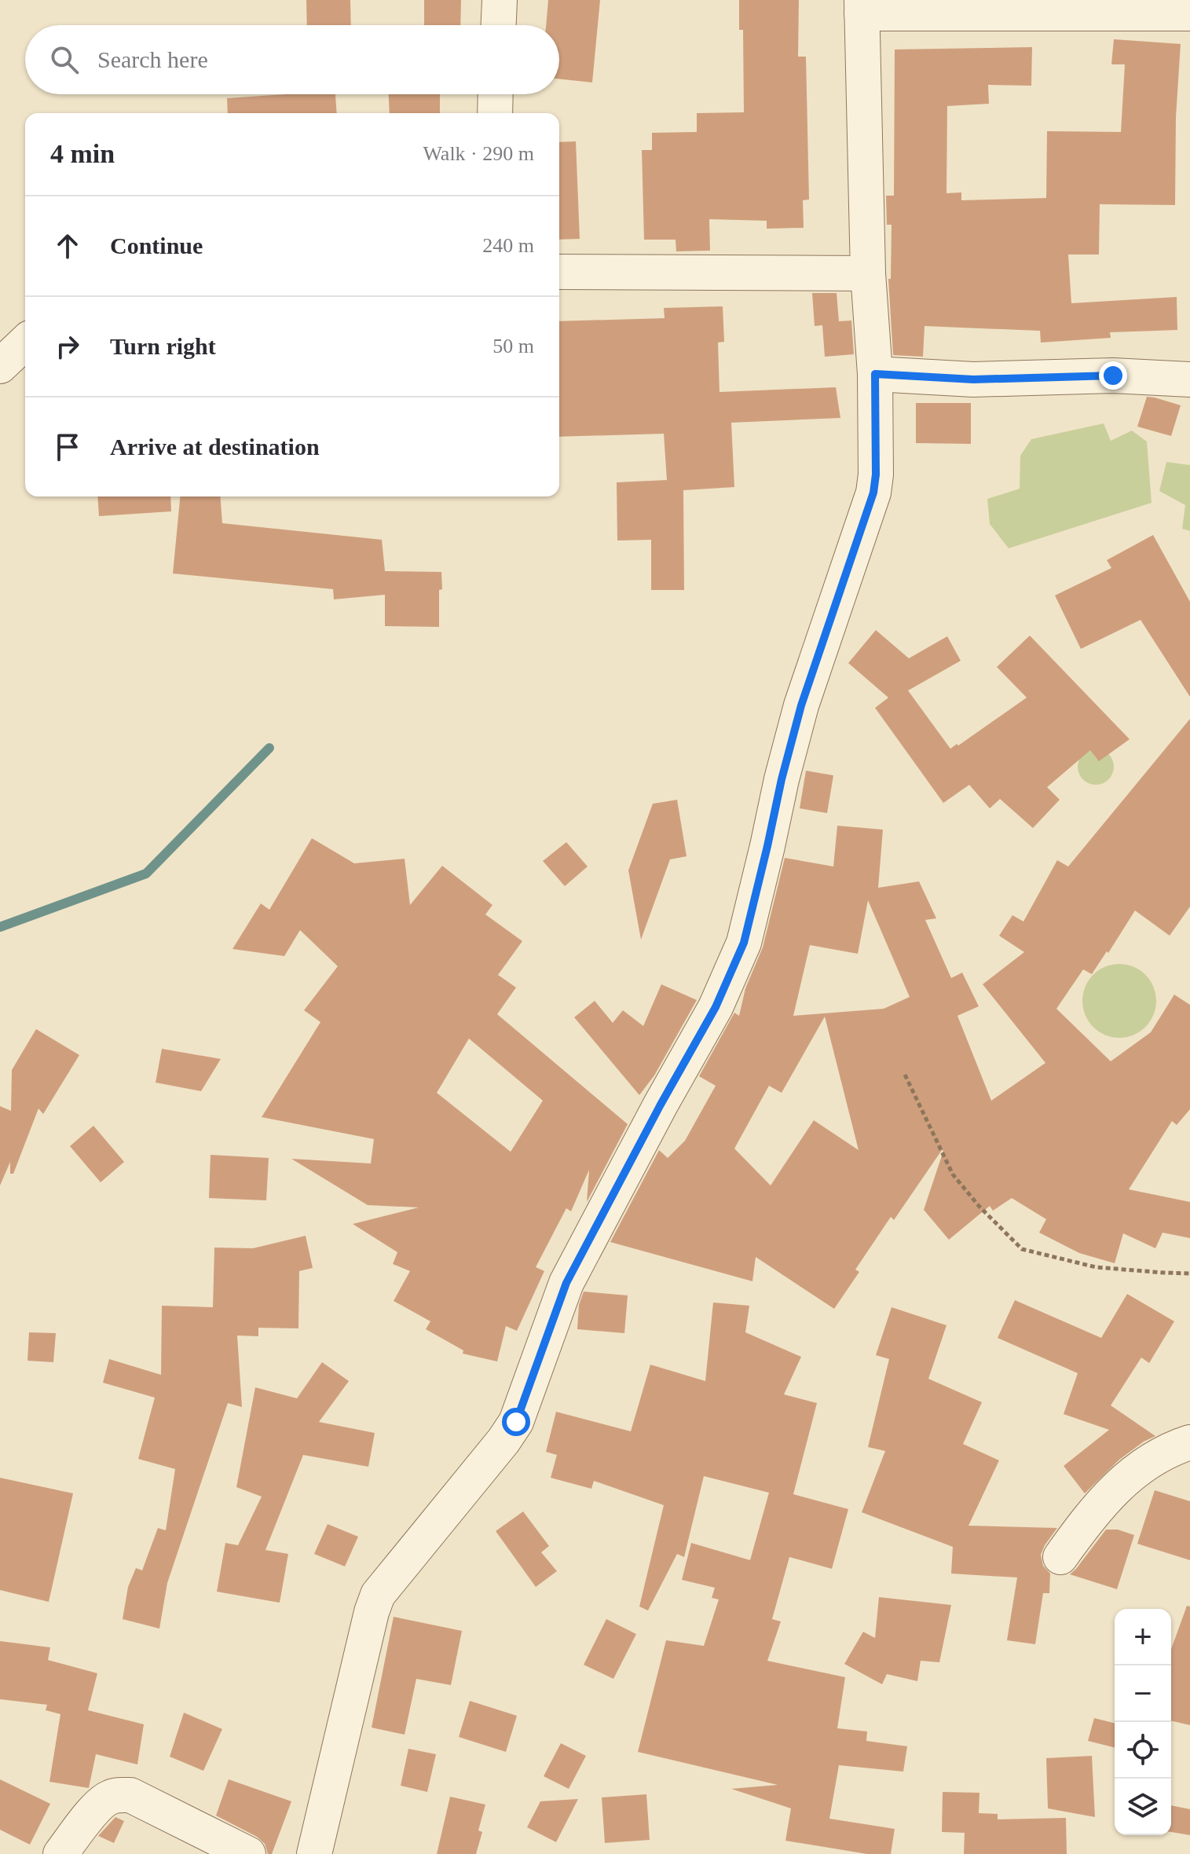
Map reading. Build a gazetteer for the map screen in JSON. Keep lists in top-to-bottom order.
{
  "page": {
    "search": "Search here",
    "heading": ["4 min", "Walk · 290 m"],
    "list": [
      ["Continue", "240 m"],
      ["Turn right", "50 m"],
      "Arrive at destination"
    ],
    "map_buttons": ["+", "−"]
  }
}
